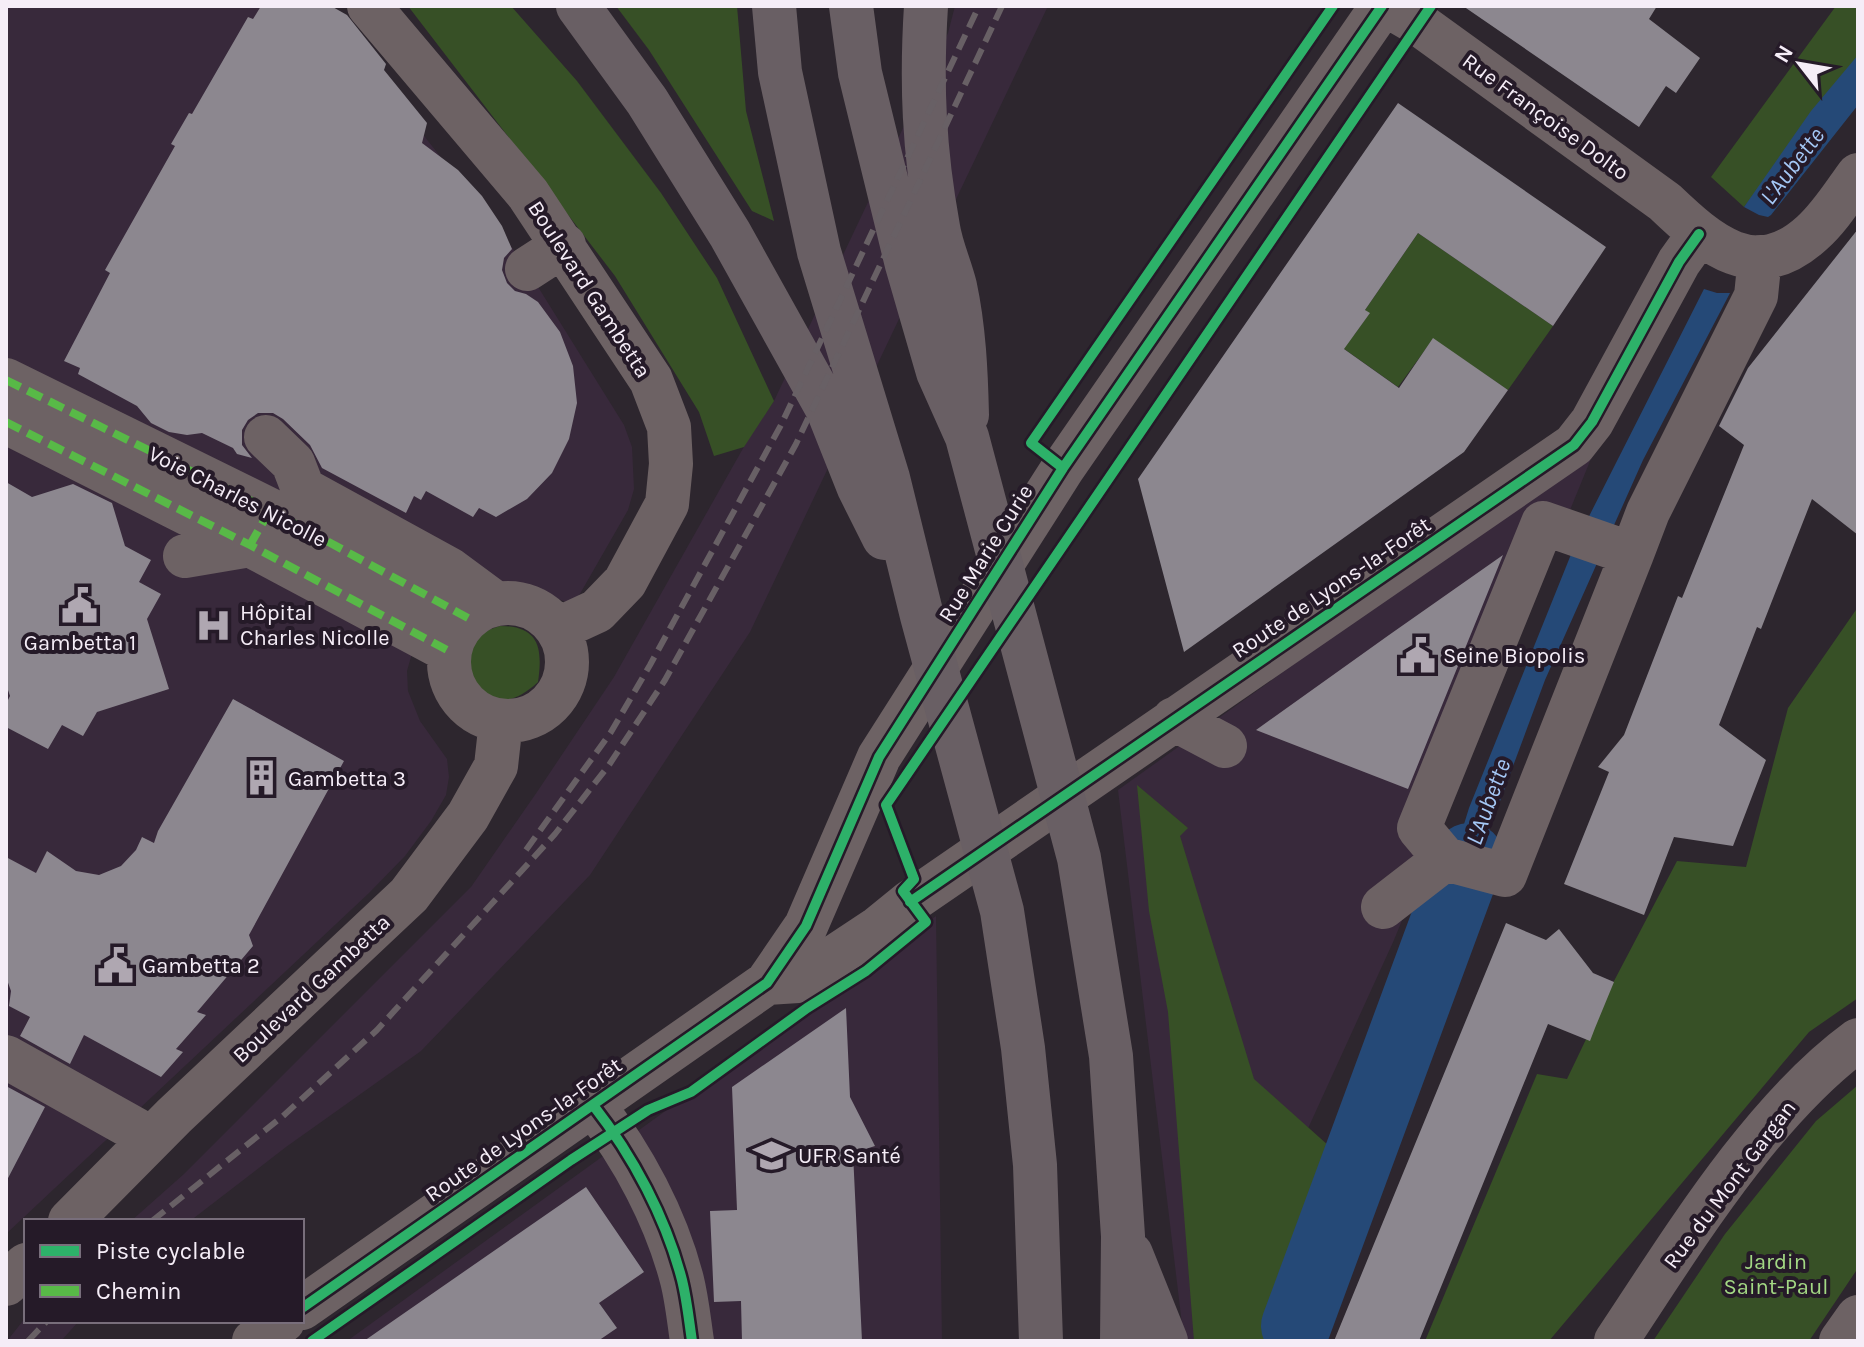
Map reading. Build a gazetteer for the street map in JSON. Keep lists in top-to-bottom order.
{
  "streets": {
    "street": [
      "Rue Françoise Dolto",
      "Boulevard Gambetta",
      "Voie Charles Nicolle",
      "Rue Marie Curie",
      "Route de Lyons-la-Forêt",
      "Rue du Mont Gargan"
    ]
  },
  "crossings": [
    ["Rue Françoise Dolto", "Rue Marie Curie"],
    ["Rue Françoise Dolto", "Route de Lyons-la-Forêt"],
    ["Boulevard Gambetta", "Voie Charles Nicolle"],
    ["Rue Marie Curie", "Route de Lyons-la-Forêt"]
  ],
  "water": ["L'Aubette"],
  "parks": ["Jardin Saint-Paul"],
  "places": {
    "public building": ["Gambetta 1", "Seine Biopolis", "Gambetta 2"],
    "hospital": ["Hôpital Charles Nicolle"],
    "building": ["Gambetta 3"],
    "school or university": ["UFR Santé"]
  },
  "legend": ["Piste cyclable", "Chemin"],
  "north": "top left"
}
